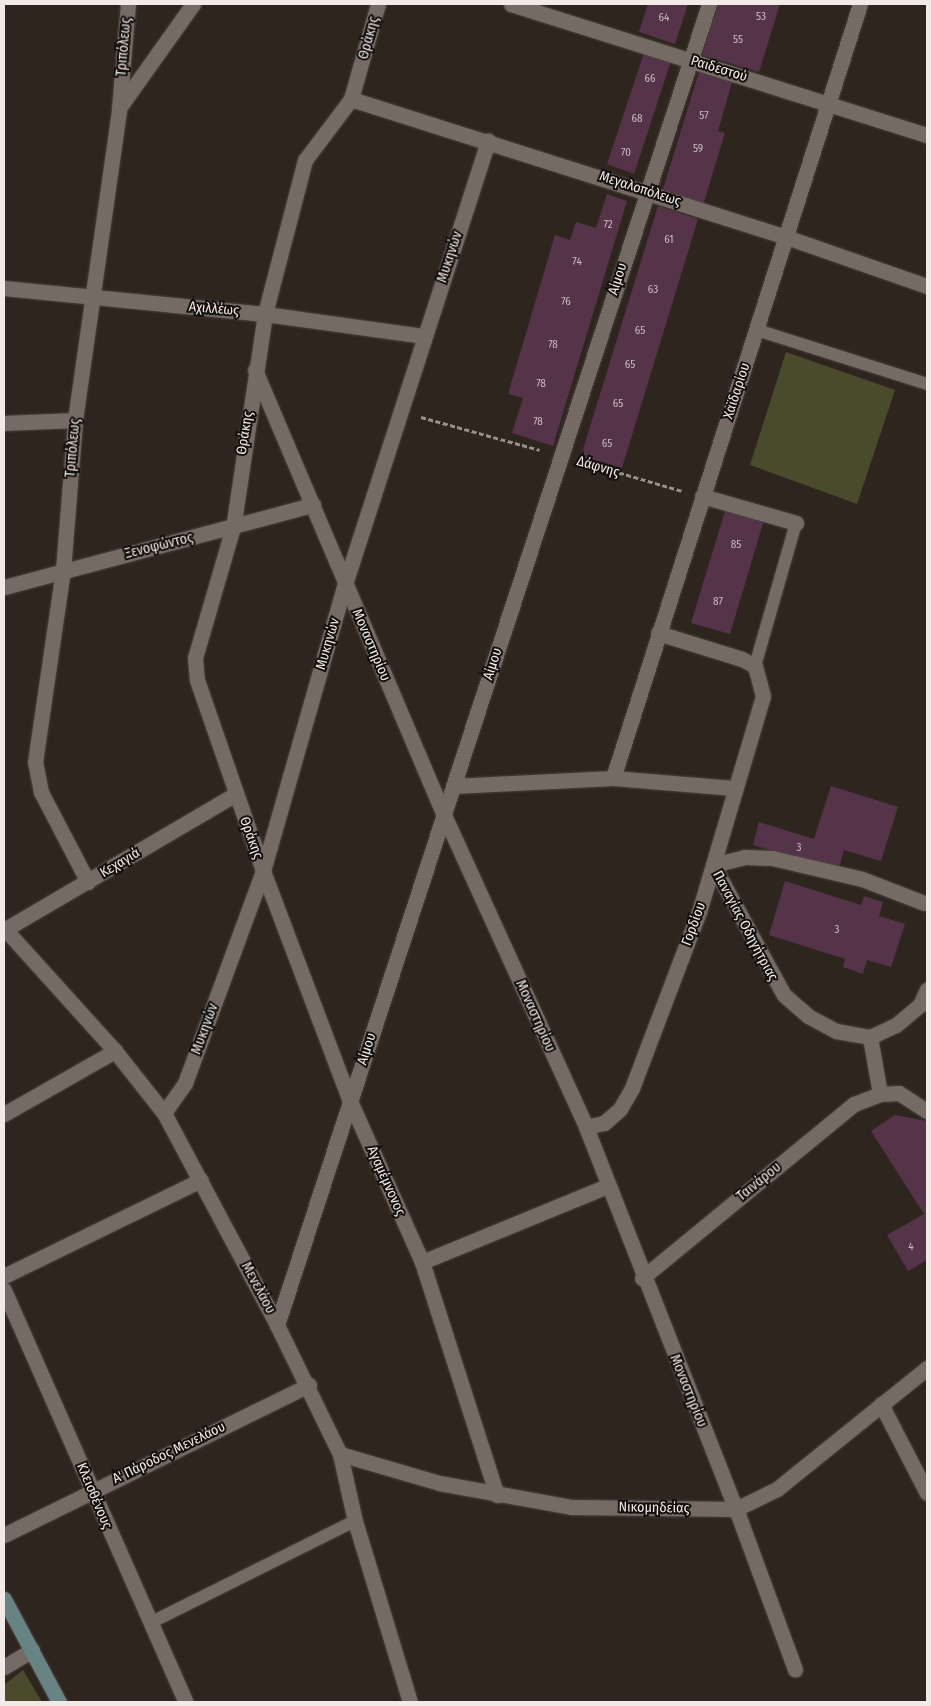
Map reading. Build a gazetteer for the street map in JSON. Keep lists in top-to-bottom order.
{
  "streets": {
    "street": [
      "Θράκης",
      "Τριπόλεως",
      "Ραιδεστού",
      "Μεγαλοπόλεως",
      "Μυκηνών",
      "Αίμου",
      "Αχιλλέως",
      "Χαϊδαρίου",
      "Ξενοφώντος",
      "Μοναστηρίου",
      "Κεχαγιά",
      "Γορδίου",
      "Παναγίας Οδηγήτριας",
      "Αγαμέμνονος",
      "Ταινάρου",
      "Μενελάου",
      "Α' Πάροδος Μενελάου",
      "Κλεισθένους",
      "Νικομηδείας"
    ],
    "path": ["Δάφνης"]
  },
  "crossings": [
    ["Θράκης", "Μεγαλοπόλεως"],
    ["Θράκης", "Μυκηνών"],
    ["Θράκης", "Αχιλλέως"],
    ["Θράκης", "Ξενοφώντος"],
    ["Θράκης", "Μοναστηρίου"],
    ["Θράκης", "Κεχαγιά"],
    ["Θράκης", "Αγαμέμνονος"],
    ["Τριπόλεως", "Αχιλλέως"],
    ["Τριπόλεως", "Ξενοφώντος"],
    ["Τριπόλεως", "Κεχαγιά"],
    ["Ραιδεστού", "Αίμου"],
    ["Ραιδεστού", "Χαϊδαρίου"],
    ["Μεγαλοπόλεως", "Μυκηνών"],
    ["Μεγαλοπόλεως", "Αίμου"],
    ["Μεγαλοπόλεως", "Χαϊδαρίου"],
    ["Μυκηνών", "Αχιλλέως"],
    ["Μυκηνών", "Δάφνης"],
    ["Μυκηνών", "Μοναστηρίου"],
    ["Μυκηνών", "Αγαμέμνονος"],
    ["Μυκηνών", "Μενελάου"],
    ["Αίμου", "Δάφνης"],
    ["Αίμου", "Μοναστηρίου"],
    ["Αίμου", "Αγαμέμνονος"],
    ["Αίμου", "Μενελάου"],
    ["Χαϊδαρίου", "Δάφνης"],
    ["Ξενοφώντος", "Μοναστηρίου"],
    ["Μοναστηρίου", "Γορδίου"],
    ["Μοναστηρίου", "Ταινάρου"],
    ["Μοναστηρίου", "Νικομηδείας"],
    ["Κεχαγιά", "Μενελάου"],
    ["Γορδίου", "Παναγίας Οδηγήτριας"],
    ["Αγαμέμνονος", "Νικομηδείας"],
    ["Μενελάου", "Α' Πάροδος Μενελάου"],
    ["Μενελάου", "Νικομηδείας"],
    ["Α' Πάροδος Μενελάου", "Κλεισθένους"]
  ],
  "house_numbers": [
    "53",
    "64",
    "55",
    "66",
    "57",
    "68",
    "59",
    "70",
    "72",
    "61",
    "74",
    "63",
    "76",
    "65",
    "78",
    "65",
    "78",
    "65",
    "78",
    "65",
    "85",
    "87",
    "3",
    "3",
    "4"
  ]
}
